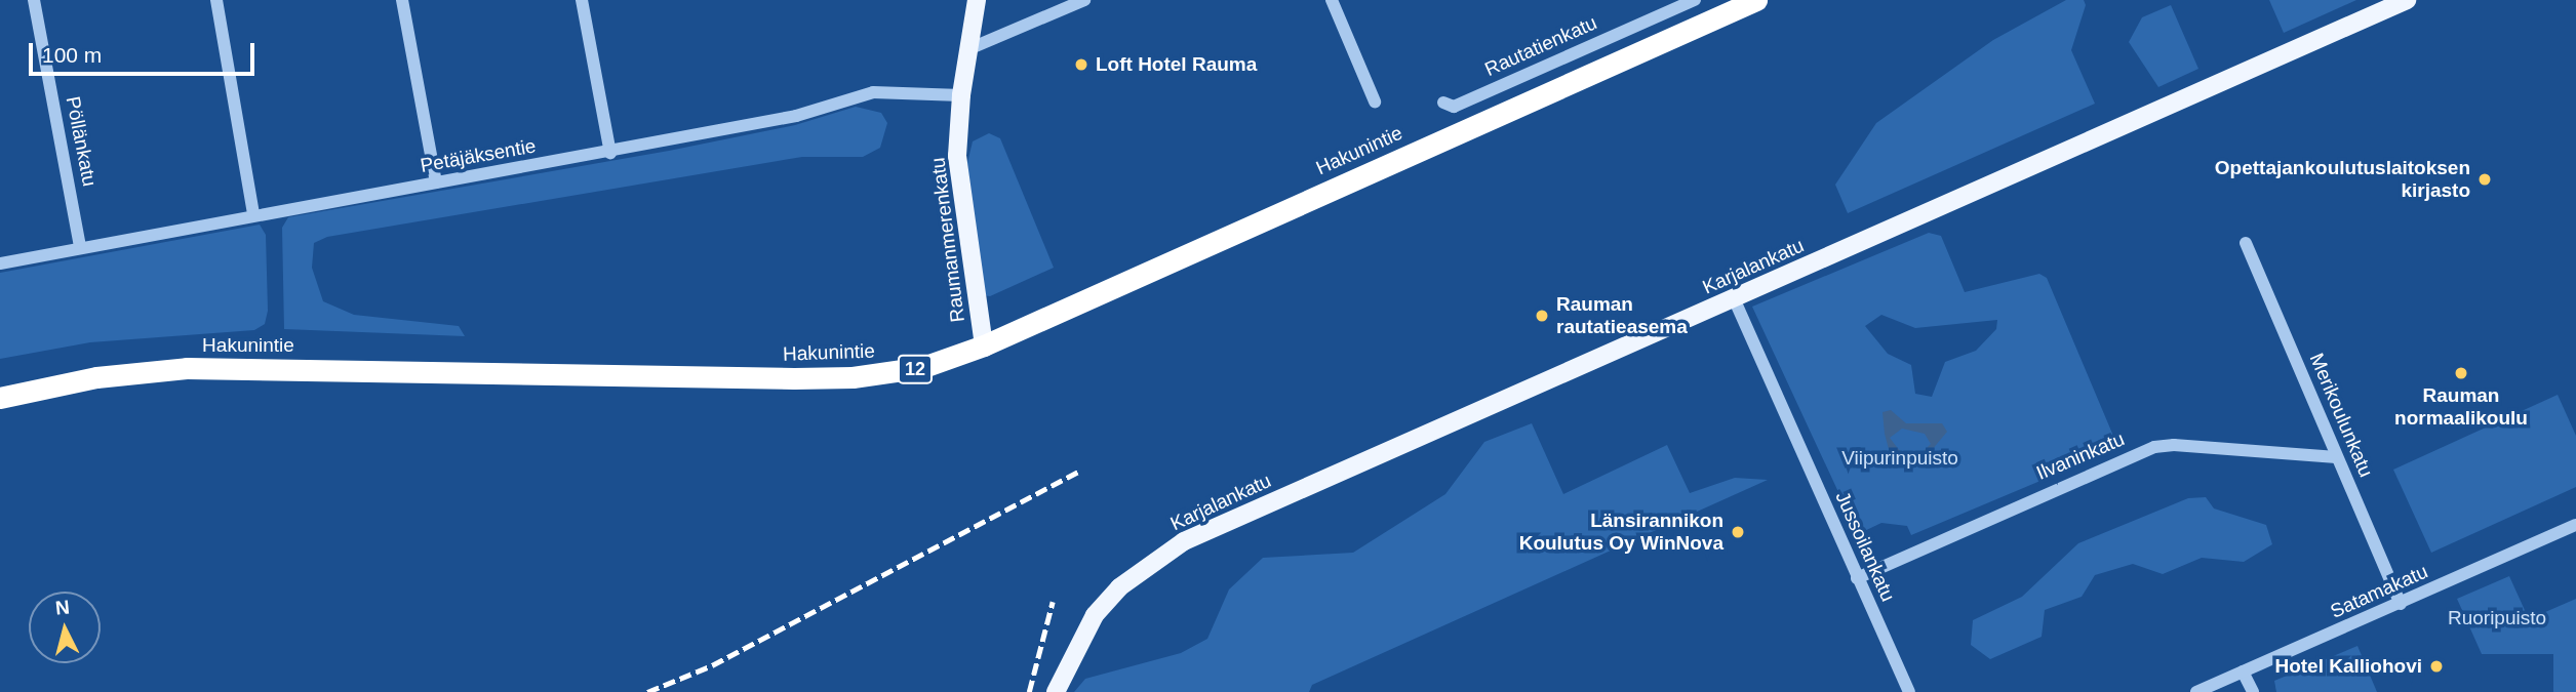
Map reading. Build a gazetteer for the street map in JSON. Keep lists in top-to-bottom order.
{
  "streets": {
    "highway": ["Hakunintie", "12"],
    "main road": ["Raumanmerenkatu", "Karjalankatu"],
    "street": [
      "Rautatienkatu",
      "Pöllänkatu",
      "Petäjäksentie",
      "Merikoulunkatu",
      "Ilvaninkatu",
      "Jussoilankatu",
      "Satamakatu"
    ]
  },
  "crossings": [
    ["Pöllänkatu", "Petäjäksentie"],
    ["Hakunintie", "Raumanmerenkatu"],
    ["Petäjäksentie", "Raumanmerenkatu"],
    ["Karjalankatu", "Jussoilankatu"],
    ["Merikoulunkatu", "Ilvaninkatu"],
    ["Merikoulunkatu", "Satamakatu"],
    ["Ilvaninkatu", "Jussoilankatu"]
  ],
  "parks": ["Viipurinpuisto", "Ruoripuisto"],
  "places": [
    "Loft Hotel Rauma",
    "Opettajankoulutuslaitoksen kirjasto",
    "Rauman rautatieasema",
    "Rauman normaalikoulu",
    "Länsirannikon Koulutus Oy WinNova",
    "Hotel Kalliohovi"
  ],
  "scale_bar": "100 m",
  "north": "top"
}
